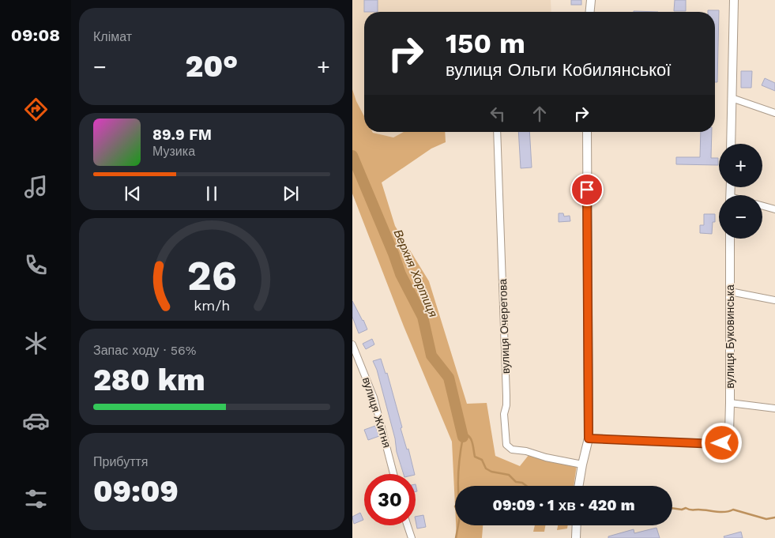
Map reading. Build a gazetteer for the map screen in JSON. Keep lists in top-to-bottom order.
{
  "streets": {
    "street": ["вулиця Очеретова", "вулиця Буковинська", "вулиця Житня"]
  },
  "water": ["Верхня Хортиця"],
  "page": {
    "tabs": "09:08",
    "tile": [
      "Клімат",
      ["Запас ходу · 56%", "280 km"],
      ["Прибуття", "09:09"]
    ],
    "turn": ["150 m", "вулиця Ольги Кобилянської"],
    "heat": ["−", "20°", "+"],
    "song": ["89.9 FM", "Музика"],
    "map_buttons": ["+", "−"],
    "limit": "30",
    "trip": "09:09 · 1 хв · 420 m",
    "gauge": ["26", "km/h"]
  }
}
